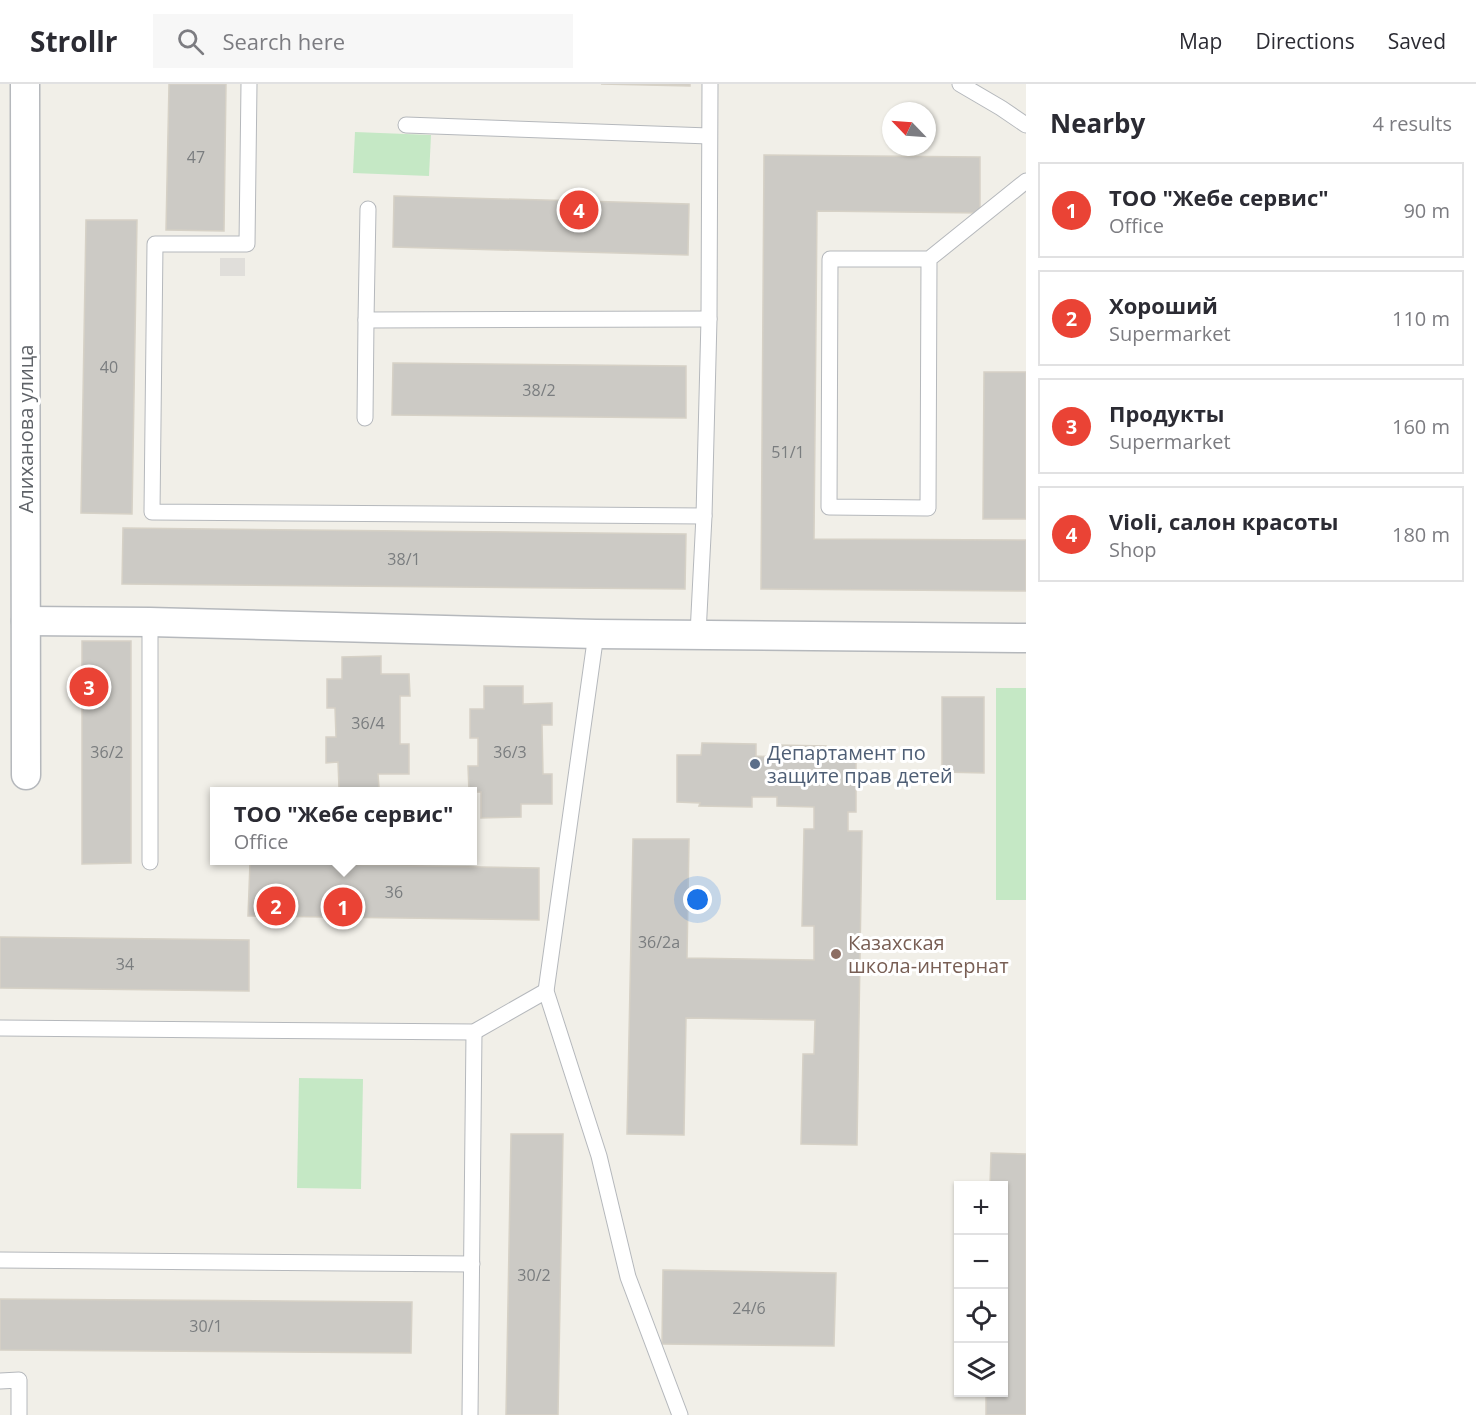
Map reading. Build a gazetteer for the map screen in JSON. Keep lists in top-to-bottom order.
{
  "streets": {
    "street": ["Алиханова улица"]
  },
  "places": ["Департамент по защите прав детей", "Казахская школа-интернат"],
  "house_numbers": [
    "47",
    "40",
    "38/2",
    "51/1",
    "38/1",
    "36/4",
    "36/2",
    "36/3",
    "36",
    "36/2а",
    "34",
    "30/2",
    "24/6",
    "30/1"
  ],
  "north": "top left",
  "page": {
    "header": "Strollr",
    "search": "Search here",
    "nav": ["Map", "Directions", "Saved"],
    "heading": ["Nearby", "4 results"],
    "list": [
      {
        "mark": "1",
        "name": "ТОО \"Жебе сервис\"",
        "note": "Office",
        "value": "90 m"
      },
      {
        "mark": "2",
        "name": "Хороший",
        "note": "Supermarket",
        "value": "110 m"
      },
      {
        "mark": "3",
        "name": "Продукты",
        "note": "Supermarket",
        "value": "160 m"
      },
      {
        "mark": "4",
        "name": "Violi, салон красоты",
        "note": "Shop",
        "value": "180 m"
      }
    ],
    "pins": [
      "4",
      "3",
      "2",
      "1"
    ],
    "popup": ["ТОО \"Жебе сервис\"", "Office"],
    "map_buttons": ["+", "−"]
  }
}
